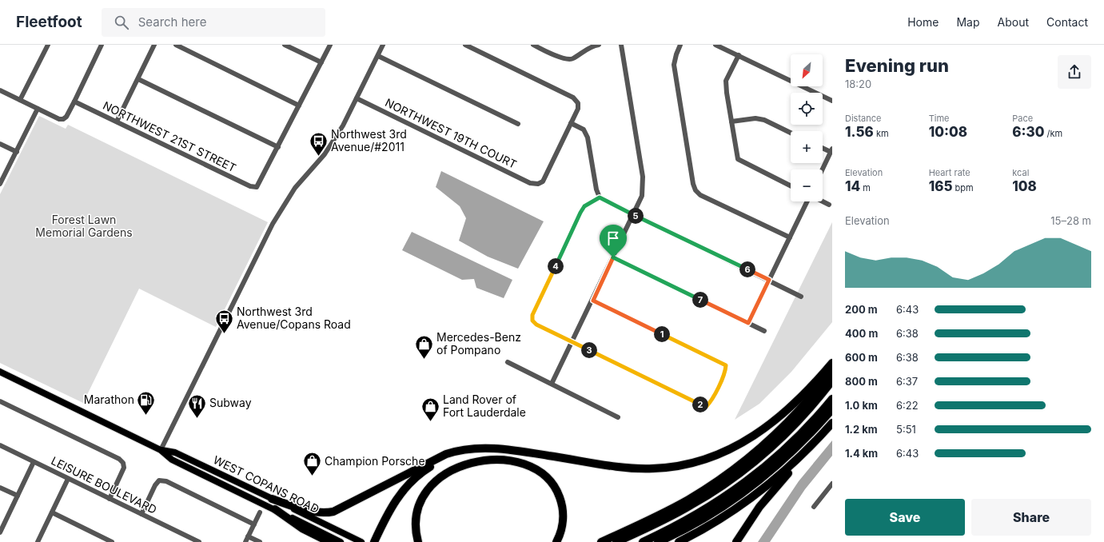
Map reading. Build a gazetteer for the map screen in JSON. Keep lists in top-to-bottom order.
{
  "streets": {
    "main road": ["WEST COPANS ROAD"],
    "street": ["NORTHWEST 19TH COURT", "NORTHWEST 21ST STREET", "LEISURE BOULEVARD"]
  },
  "parks": ["Forest Lawn Memorial Gardens"],
  "places": {
    "bus stop": ["Northwest 3rd Avenue/#2011", "Northwest 3rd Avenue/Copans Road"],
    "shop": ["Mercedes-Benz of Pompano", "Land Rover of Fort Lauderdale", "Champion Porsche"],
    "fuel station": ["Marathon"],
    "restaurant": ["Subway"]
  },
  "north": "bottom left",
  "page": {
    "header": "Fleetfoot",
    "search": "Search here",
    "nav": [
      "Home",
      "Map",
      "About",
      "Contact"
    ],
    "heading": ["Evening run", "18:20"],
    "map_buttons": ["+", "−"],
    "stats": [
      ["Distance", "1.56 km"],
      ["Time", "10:08"],
      ["Pace", "6:30 /km"],
      ["Elevation", "14 m"],
      ["Heart rate", "165 bpm"],
      ["kcal", "108"]
    ],
    "pins": [
      "5",
      "4",
      "6",
      "7",
      "1",
      "3",
      "2"
    ],
    "chart": ["Elevation", "15–28 m"],
    "list": [
      {
        "name": "200 m",
        "note": "6:43"
      },
      {
        "name": "400 m",
        "note": "6:38"
      },
      {
        "name": "600 m",
        "note": "6:38"
      },
      {
        "name": "800 m",
        "note": "6:37"
      },
      {
        "name": "1.0 km",
        "note": "6:22"
      },
      {
        "name": "1.2 km",
        "note": "5:51"
      },
      {
        "name": "1.4 km",
        "note": "6:43"
      }
    ],
    "buttons": ["Save", "Share"]
  }
}
